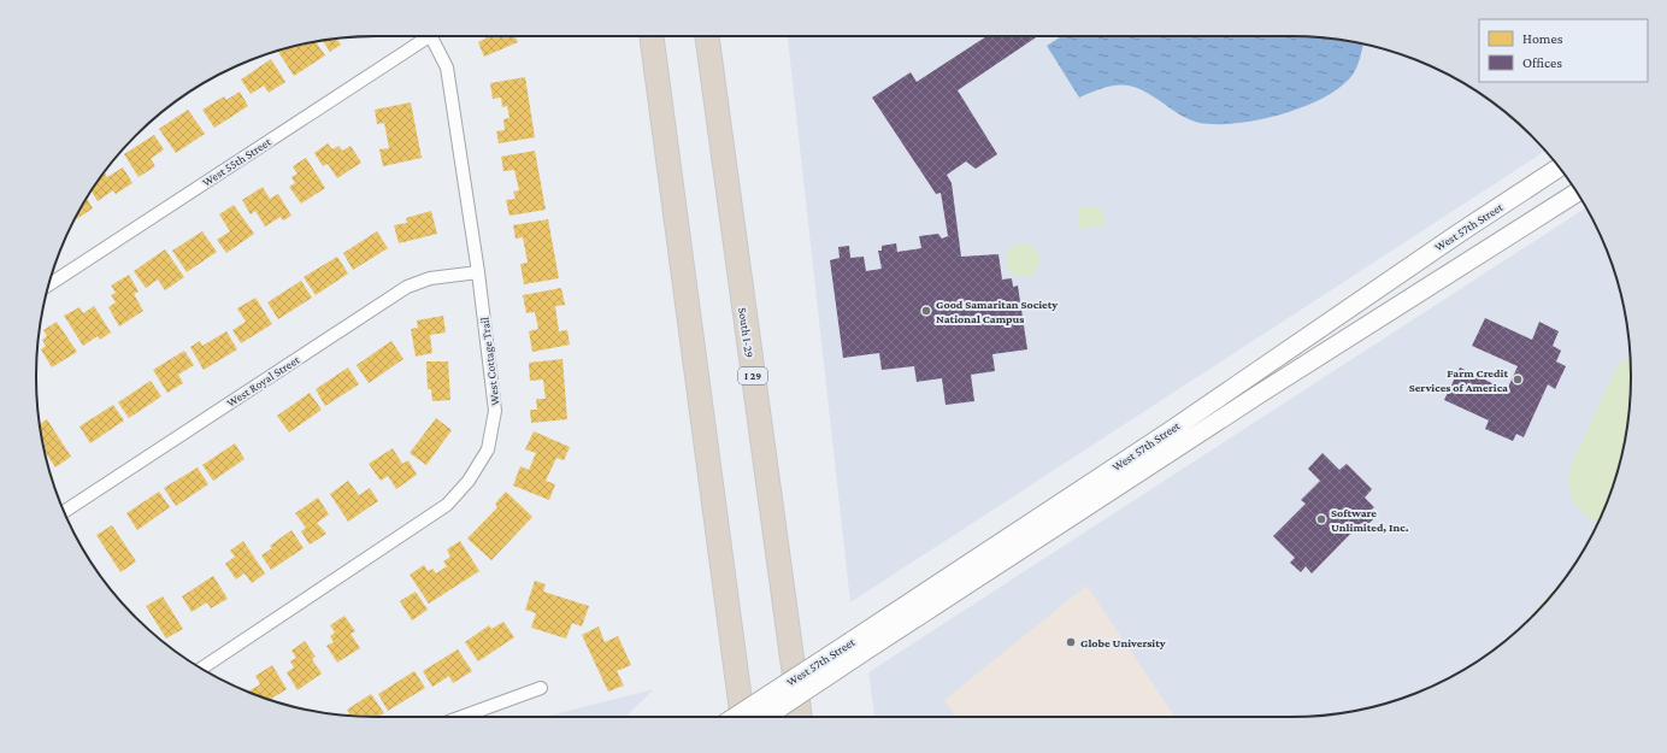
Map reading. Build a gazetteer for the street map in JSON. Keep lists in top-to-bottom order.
{
  "streets": {
    "highway": ["South I-29", "I 29"],
    "main road": ["West 57th Street"],
    "street": ["West 55th Street", "West Cottage Trail", "West Royal Street"]
  },
  "crossings": [
    ["West Cottage Trail", "West Royal Street"]
  ],
  "places": [
    "Good Samaritan Society National Campus",
    "Farm Credit Services of America",
    "Software Unlimited, Inc.",
    "Globe University"
  ],
  "legend": ["Homes", "Offices"]
}
